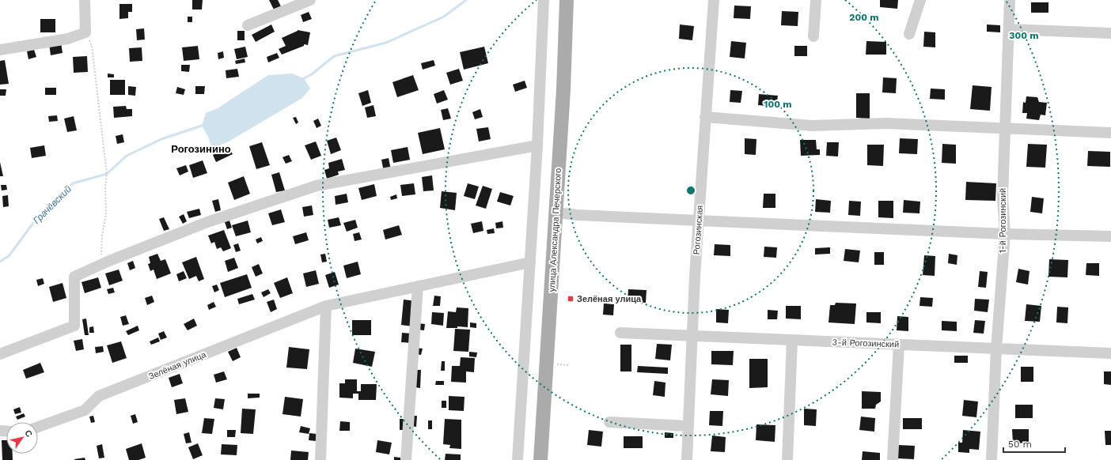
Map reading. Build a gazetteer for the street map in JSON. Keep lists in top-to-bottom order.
{
  "streets": {
    "main road": ["улица Александра Печерского"],
    "street": [
      "1-й Рогозинский",
      "Рогозинская",
      "3-й Рогозинский",
      "Зелёная улица"
    ]
  },
  "crossings": [
    ["1-й Рогозинский", "3-й Рогозинский"],
    ["Рогозинская", "3-й Рогозинский"]
  ],
  "districts": ["Рогозинино"],
  "water": ["Грачёвский"],
  "places": {
    "transit": ["Зелёная улица"]
  },
  "scale_bar": "50 m",
  "north": "top right",
  "rings": ["200 m", "300 m", "100 m"]
}
